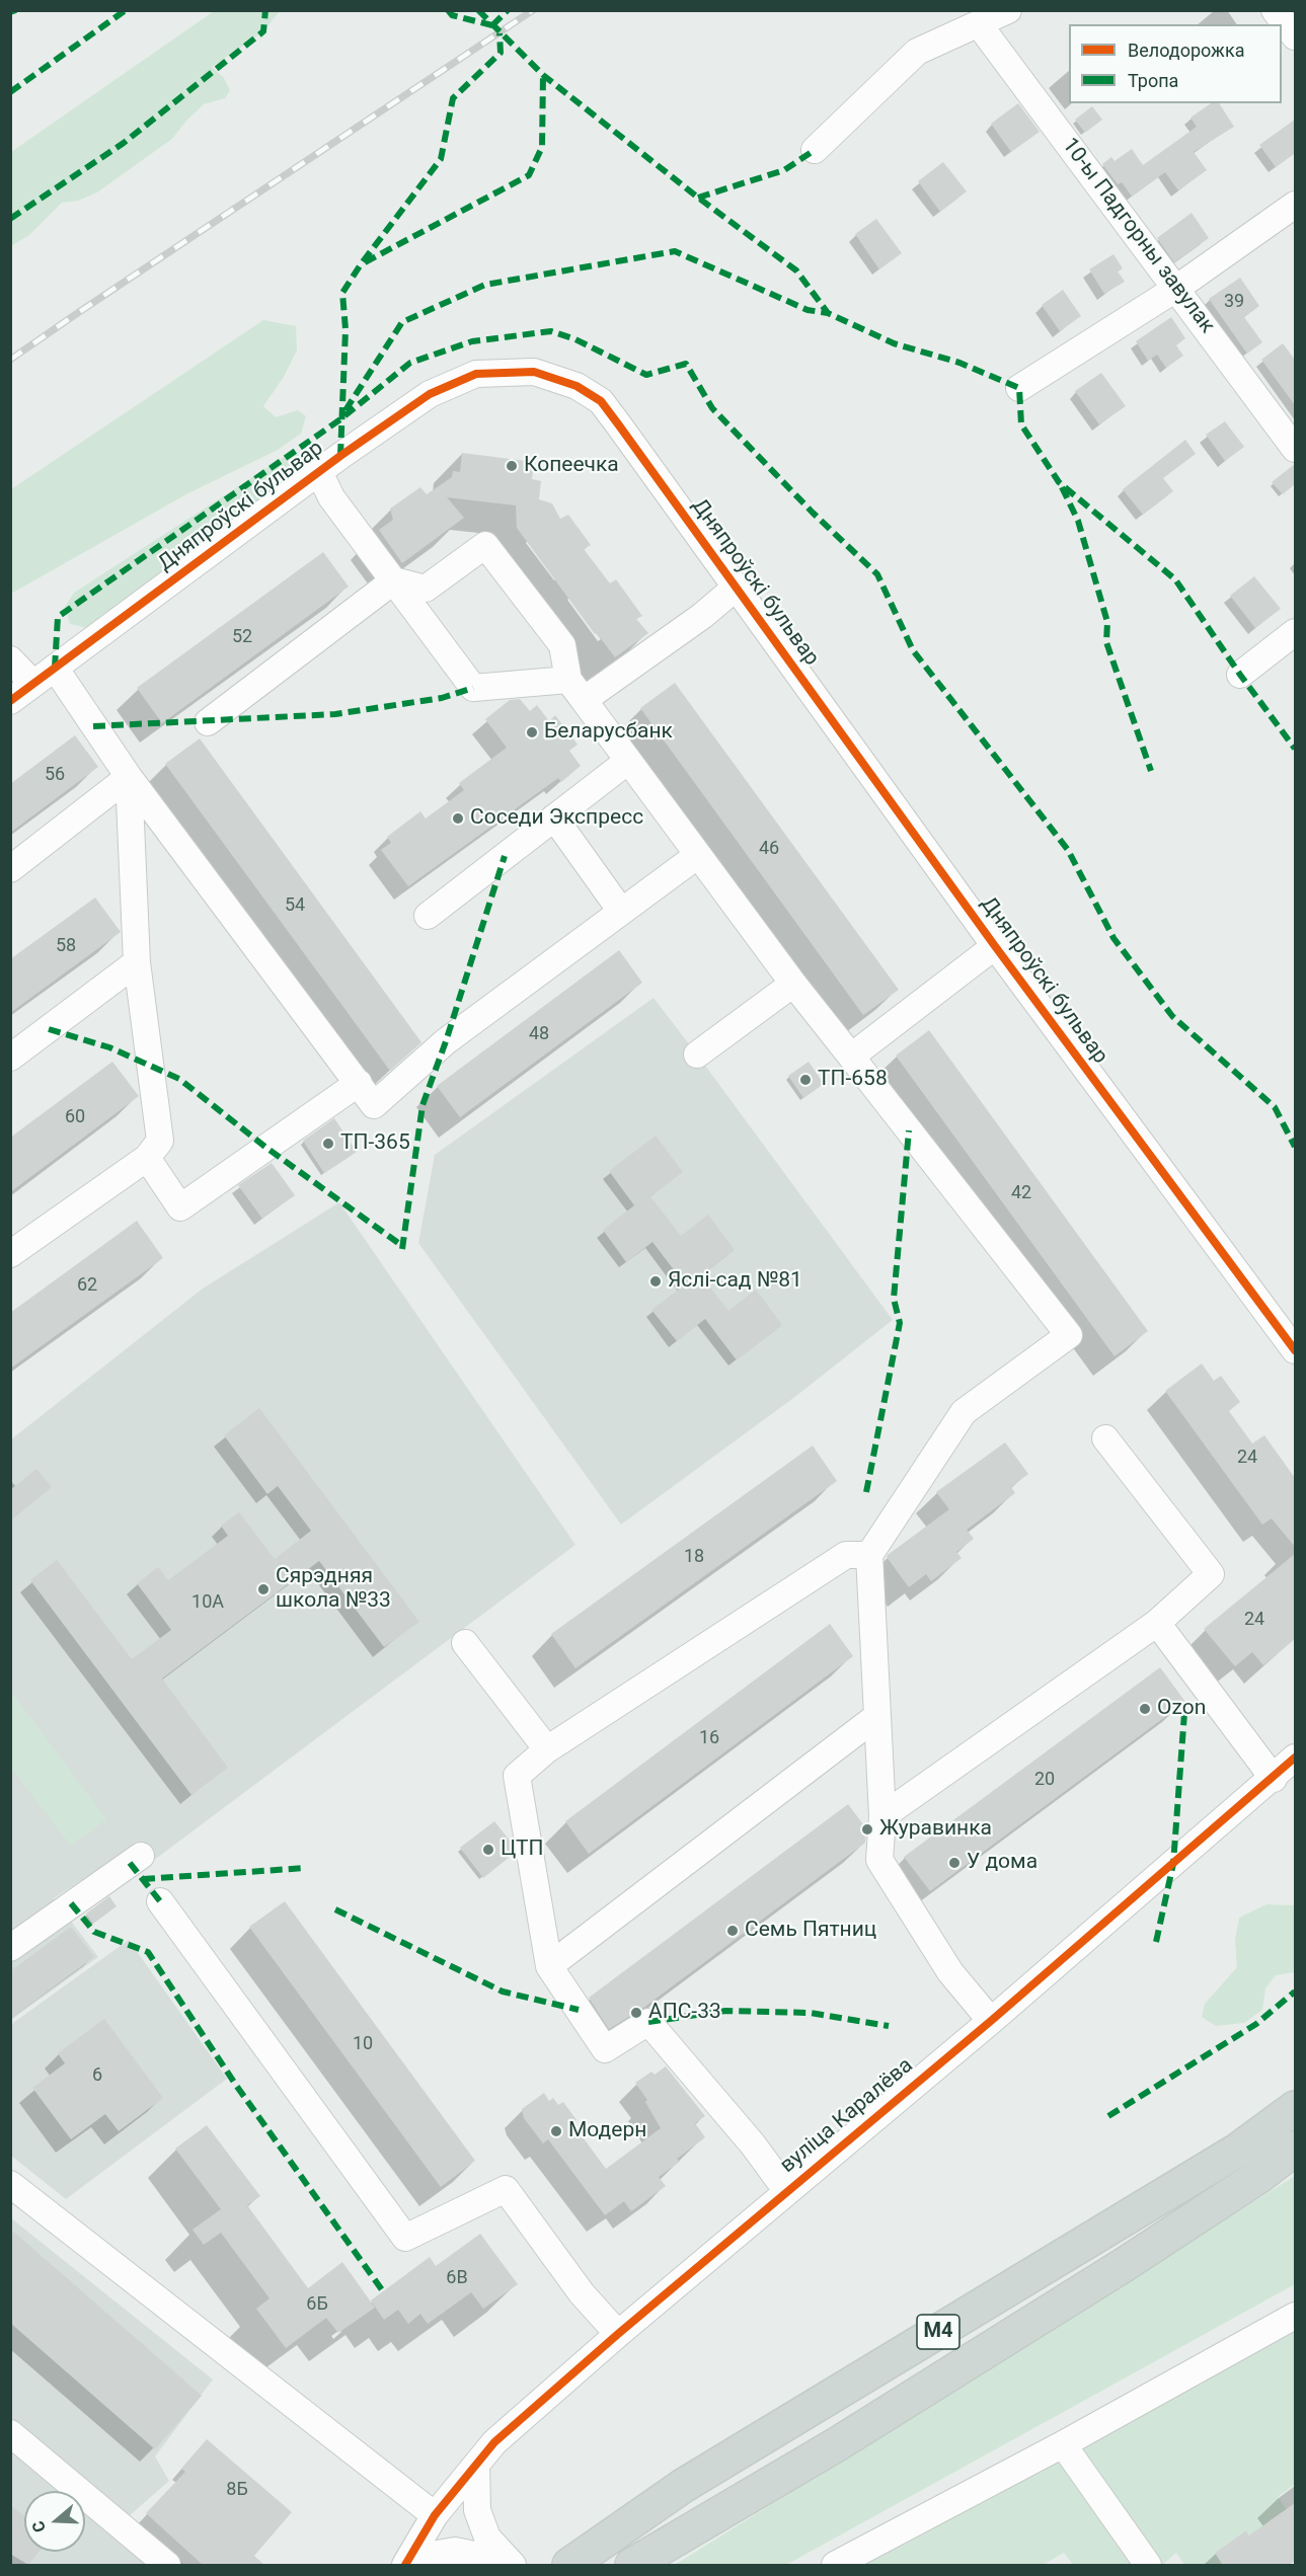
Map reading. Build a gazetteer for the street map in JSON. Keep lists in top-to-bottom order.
{
  "streets": {
    "main road": ["М4"],
    "street": ["10-ы Падгорны завулак", "Дняпроўскі бульвар", "вуліца Каралёва"]
  },
  "places": [
    "Копеечка",
    "Беларусбанк",
    "Соседи Экспресс",
    "ТП-658",
    "ТП-365",
    "Яслі-сад №81",
    "Сярэдняя школа №33",
    "Ozon",
    "Журавинка",
    "ЦТП",
    "У дома",
    "Семь Пятниц",
    "АПС-33",
    "Модерн"
  ],
  "house_numbers": [
    "39",
    "52",
    "56",
    "46",
    "54",
    "58",
    "48",
    "60",
    "42",
    "62",
    "24",
    "18",
    "10А",
    "24",
    "16",
    "20",
    "10",
    "6",
    "6В",
    "6Б",
    "8Б"
  ],
  "legend": ["Велодорожка", "Тропа"],
  "north": "left"
}
